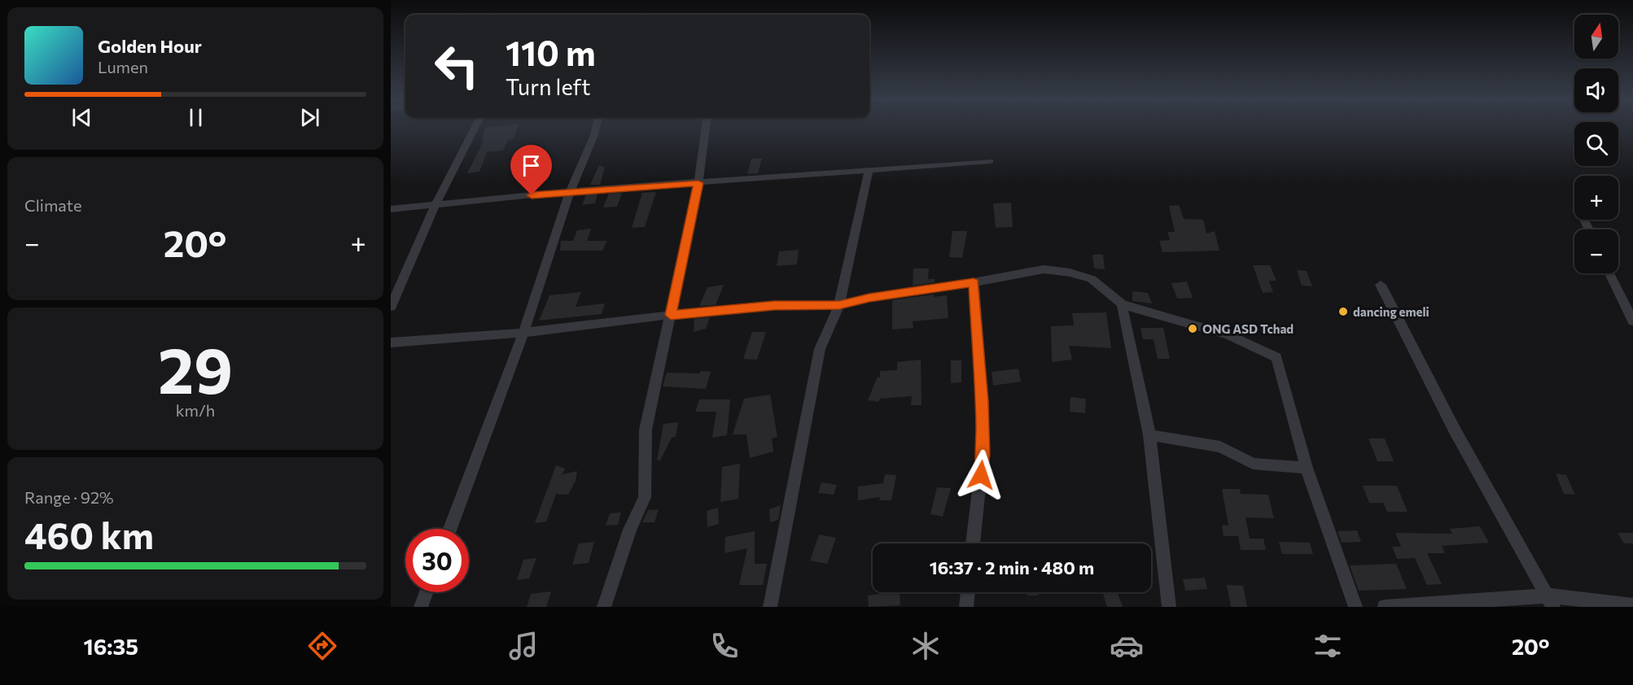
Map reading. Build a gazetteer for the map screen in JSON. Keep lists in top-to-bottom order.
{
  "places": ["dancing emeli", "ONG ASD Tchad"],
  "north": "top",
  "page": {
    "map_buttons": ["+", "−"],
    "turn": ["110 m", "Turn left"],
    "song": ["Golden Hour", "Lumen"],
    "tile": [
      "Climate",
      ["29", "km/h"],
      ["Range · 92%", "460 km"]
    ],
    "heat": ["−", "20°", "+"],
    "limit": "30",
    "trip": "16:37 · 2 min · 480 m",
    "tabs": ["16:35", "20°"]
  }
}
